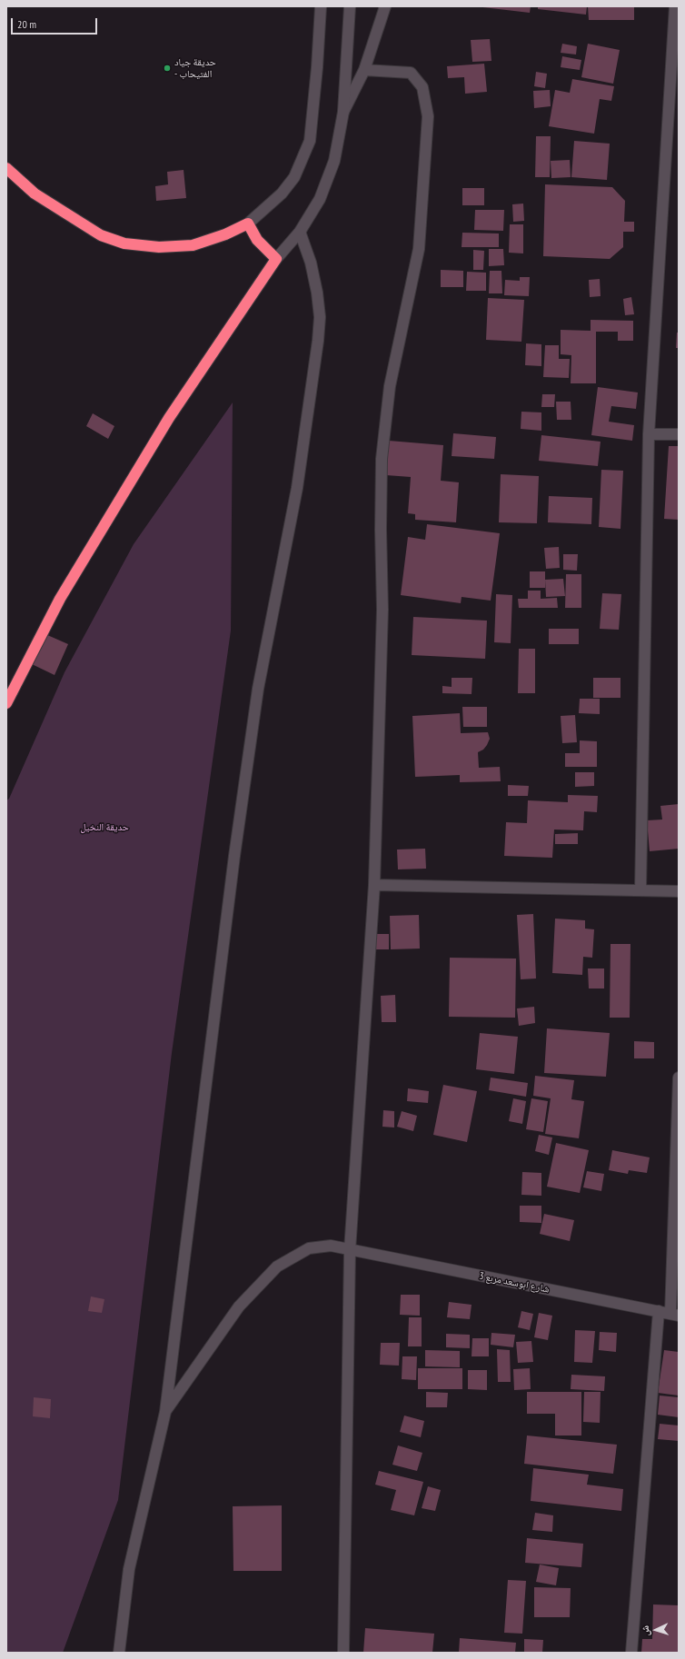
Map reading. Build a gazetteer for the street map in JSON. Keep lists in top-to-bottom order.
{
  "streets": {
    "street": ["شارع ابوسعد مربع 3"]
  },
  "parks": ["حديقة النخيل"],
  "places": ["حديقة جياد - الفتيحاب"],
  "scale_bar": "20 m",
  "north": "left"
}
